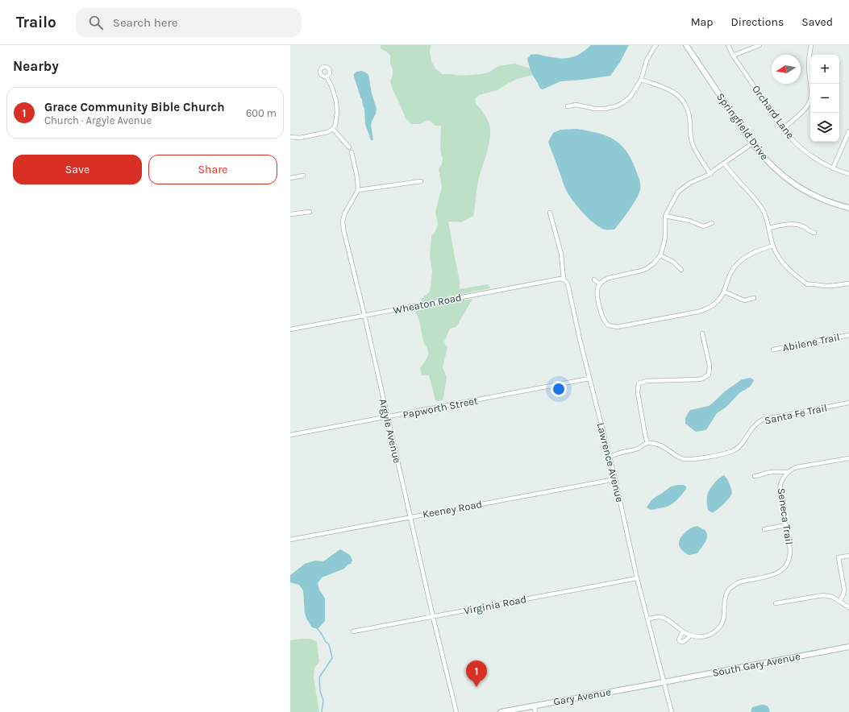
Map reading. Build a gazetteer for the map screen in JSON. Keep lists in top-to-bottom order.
{
  "streets": {
    "main road": ["Springfield Drive", "South Gary Avenue", "Gary Avenue"],
    "street": [
      "Orchard Lane",
      "Wheaton Road",
      "Abilene Trail",
      "Papworth Street",
      "Santa Fe Trail",
      "Argyle Avenue",
      "Lawrence Avenue",
      "Keeney Road",
      "Seneca Trail",
      "Virginia Road"
    ]
  },
  "crossings": [
    ["Wheaton Road", "Argyle Avenue"],
    ["Wheaton Road", "Lawrence Avenue"],
    ["Papworth Street", "Argyle Avenue"],
    ["Papworth Street", "Lawrence Avenue"],
    ["Argyle Avenue", "Keeney Road"],
    ["Argyle Avenue", "Virginia Road"],
    ["Lawrence Avenue", "Keeney Road"],
    ["Lawrence Avenue", "Seneca Trail"],
    ["Lawrence Avenue", "Virginia Road"],
    ["Lawrence Avenue", "South Gary Avenue"],
    ["Lawrence Avenue", "Gary Avenue"],
    ["South Gary Avenue", "Gary Avenue"]
  ],
  "north": "left",
  "page": {
    "header": "Trailo",
    "search": "Search here",
    "nav": ["Map", "Directions", "Saved"],
    "heading": "Nearby",
    "map_buttons": ["+", "−"],
    "list": [
      {
        "mark": "1",
        "name": "Grace Community Bible Church",
        "note": "Church · Argyle Avenue",
        "value": "600 m"
      }
    ],
    "buttons": ["Save", "Share"],
    "pins": "1"
  }
}
